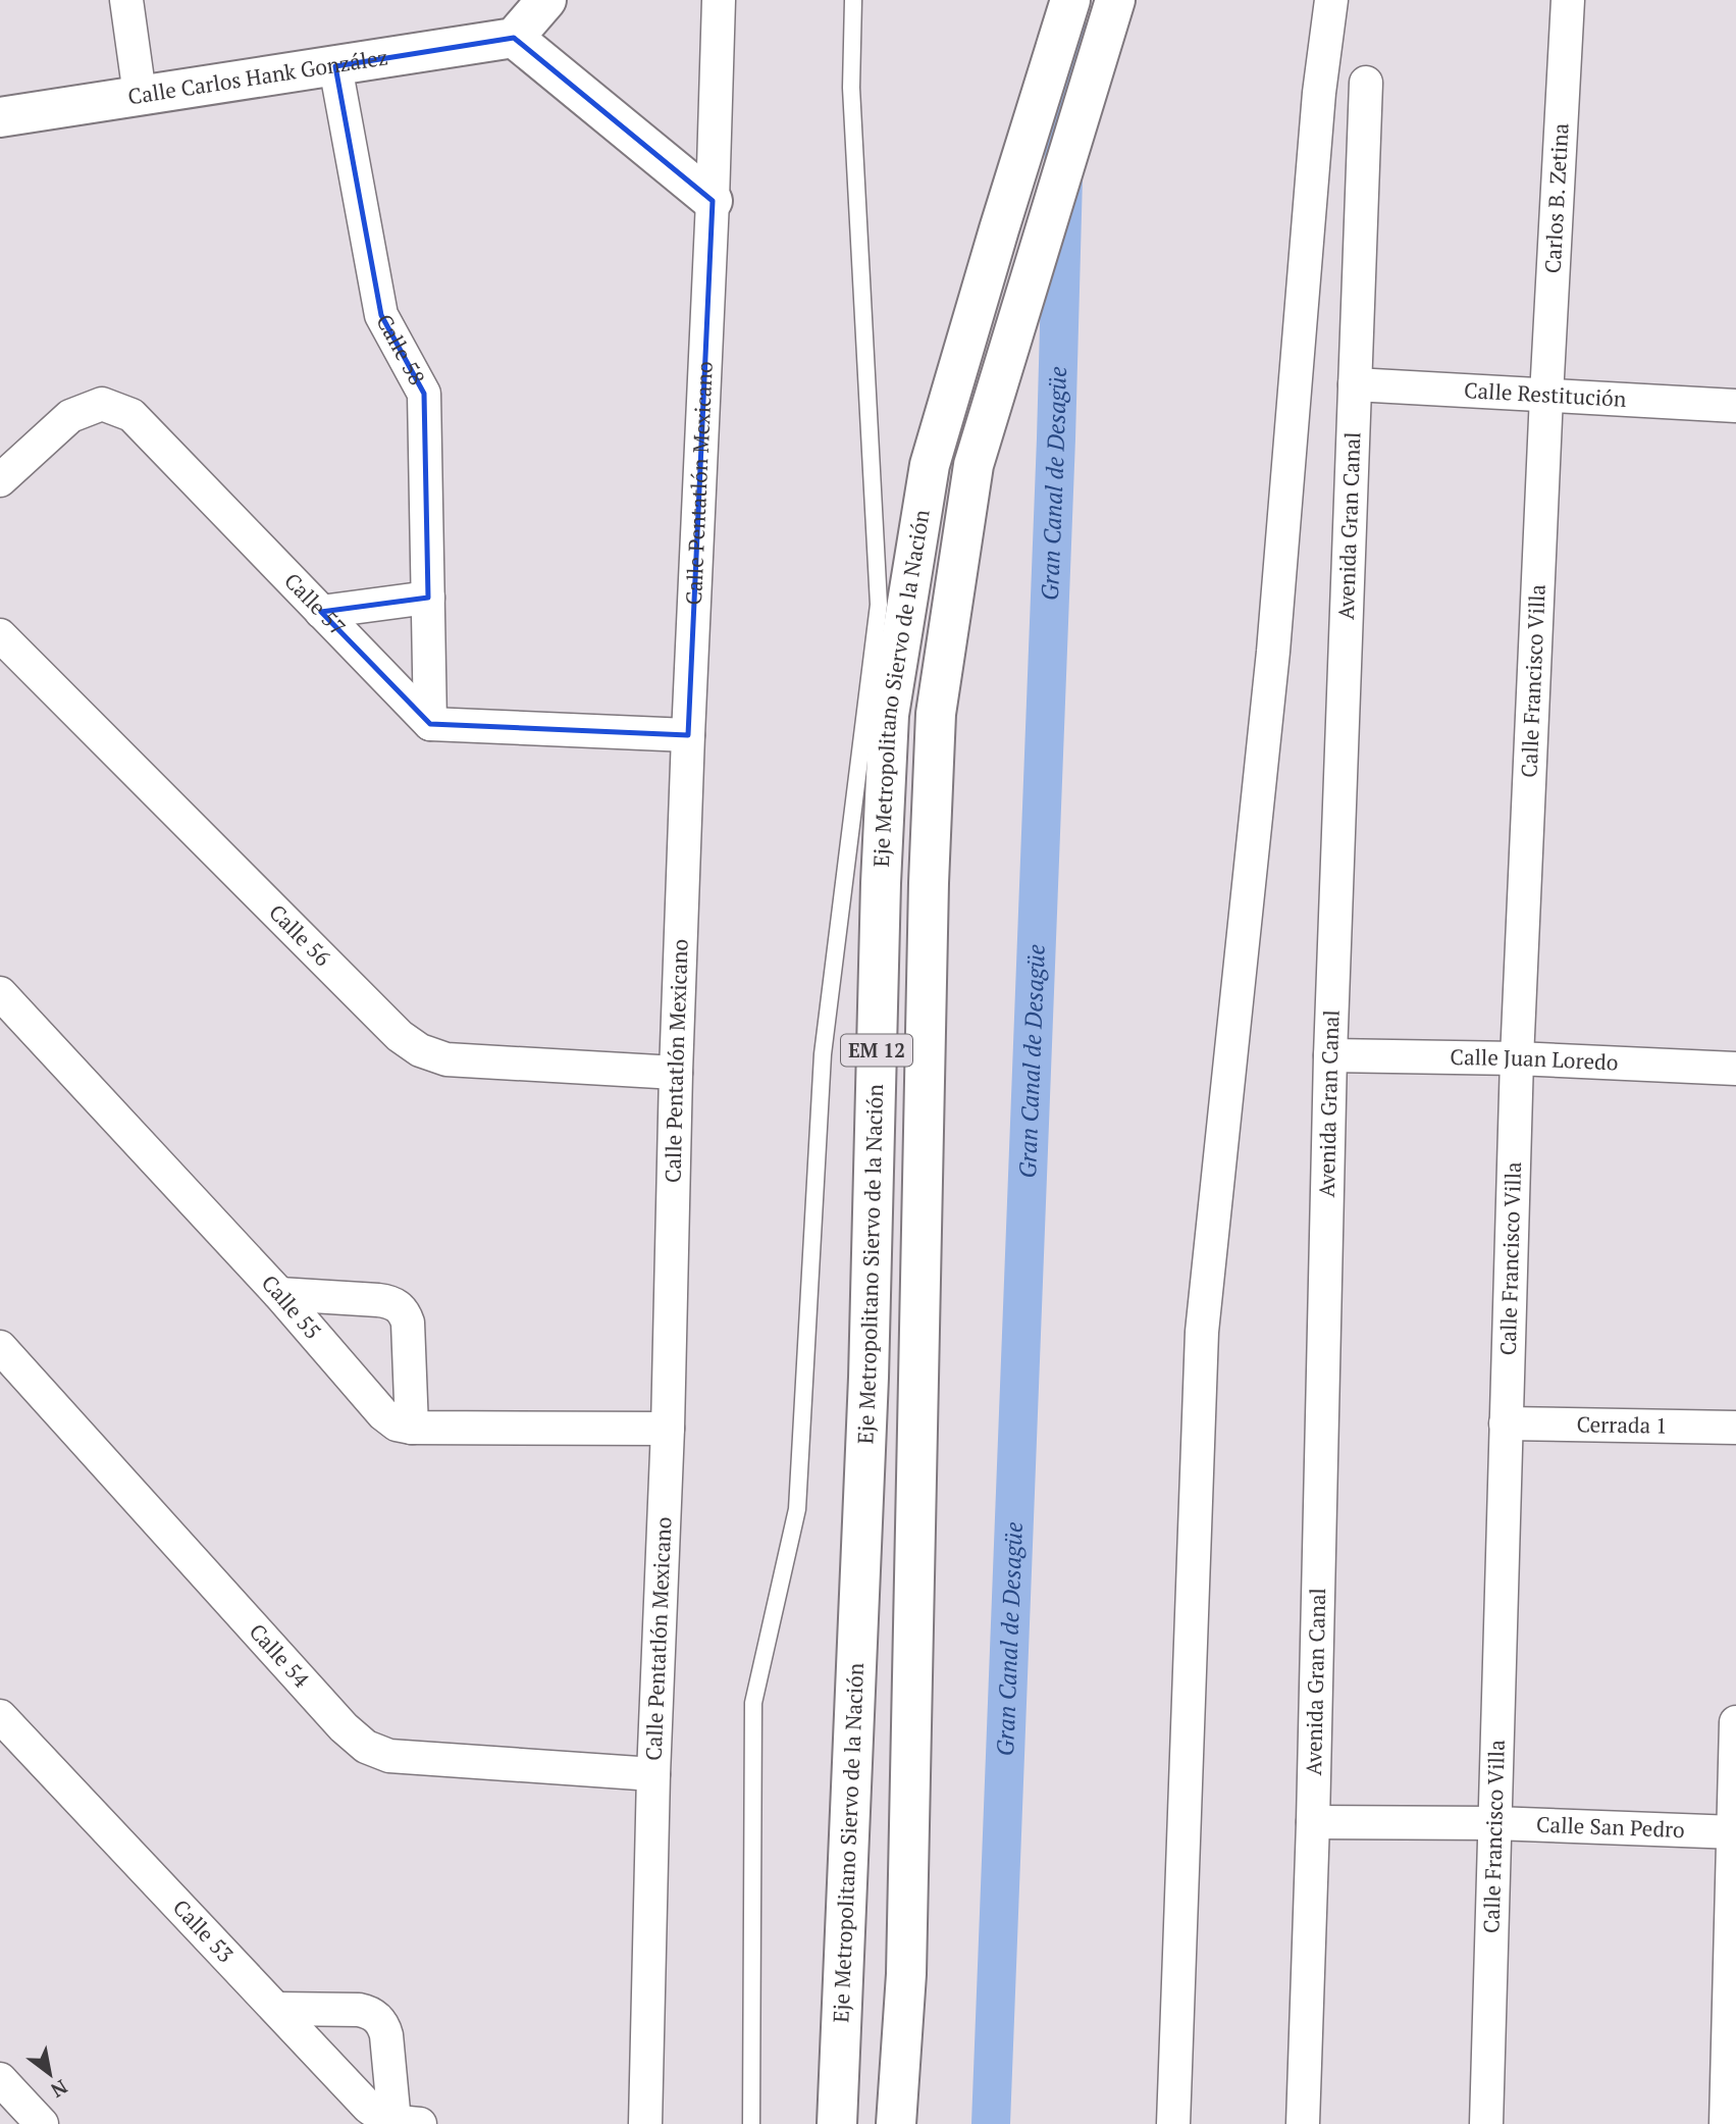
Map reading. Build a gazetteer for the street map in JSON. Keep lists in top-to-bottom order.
{
  "streets": {
    "main road": ["Calle Carlos Hank González", "Eje Metropolitano Siervo de la Nación", "EM 12"],
    "street": [
      "Carlos B. Zetina",
      "Calle 58",
      "Calle Restitución",
      "Calle Pentatlón Mexicano",
      "Avenida Gran Canal",
      "Calle 57",
      "Calle Francisco Villa",
      "Calle 56",
      "Calle Juan Loredo",
      "Calle 55",
      "Cerrada 1",
      "Calle 54",
      "Calle San Pedro",
      "Calle 53"
    ]
  },
  "crossings": [
    ["Calle Carlos Hank González", "Calle 58"],
    ["Carlos B. Zetina", "Calle Restitución"],
    ["Carlos B. Zetina", "Calle Francisco Villa"],
    ["Calle 58", "Calle 57"],
    ["Calle Restitución", "Avenida Gran Canal"],
    ["Calle Restitución", "Calle Francisco Villa"],
    ["Calle Pentatlón Mexicano", "Calle 56"],
    ["Calle Pentatlón Mexicano", "Calle 55"],
    ["Calle Pentatlón Mexicano", "Calle 54"],
    ["Avenida Gran Canal", "Calle Juan Loredo"],
    ["Avenida Gran Canal", "Calle San Pedro"],
    ["Calle Francisco Villa", "Calle Juan Loredo"],
    ["Calle Francisco Villa", "Cerrada 1"],
    ["Calle Francisco Villa", "Calle San Pedro"]
  ],
  "water": ["Gran Canal de Desagüe"],
  "north": "bottom right"
}
